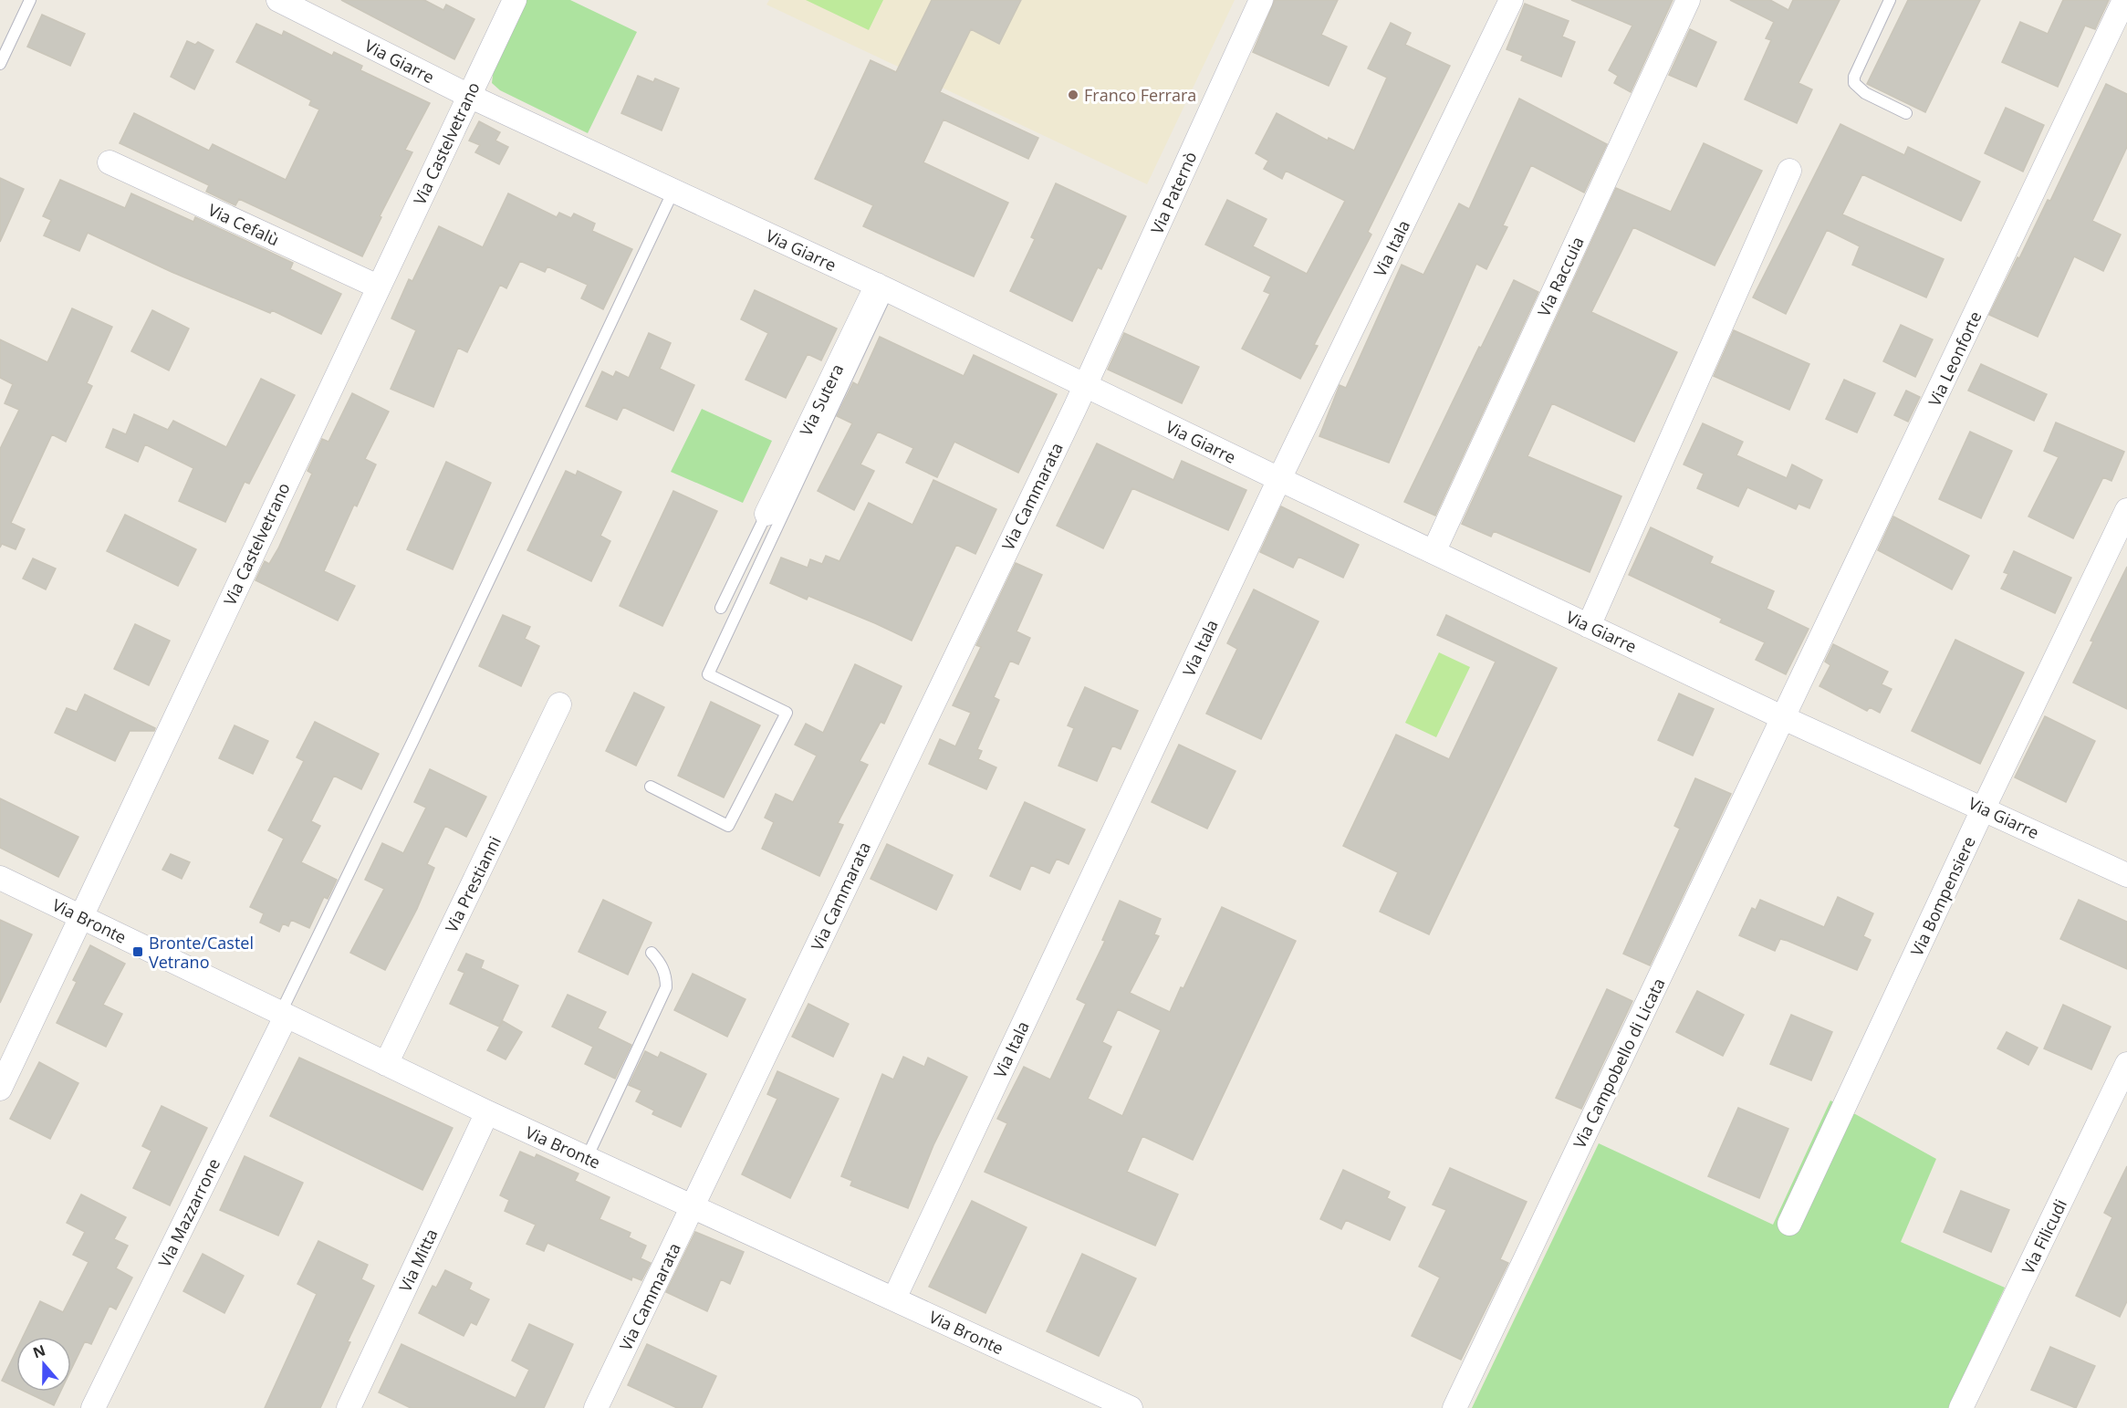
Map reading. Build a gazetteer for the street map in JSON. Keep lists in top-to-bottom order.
{
  "streets": {
    "street": [
      "Via Giarre",
      "Via Castelvetrano",
      "Via Paternò",
      "Via Cefalù",
      "Via Itala",
      "Via Raccuia",
      "Via Leonforte",
      "Via Sutera",
      "Via Cammarata",
      "Via Prestianni",
      "Via Bompensiere",
      "Via Bronte",
      "Via Campobello di Licata",
      "Via Mazzarrone",
      "Via Filicudi",
      "Via Mitta"
    ]
  },
  "crossings": [
    ["Via Giarre", "Via Castelvetrano"],
    ["Via Giarre", "Via Paternò"],
    ["Via Giarre", "Via Itala"],
    ["Via Giarre", "Via Raccuia"],
    ["Via Giarre", "Via Leonforte"],
    ["Via Giarre", "Via Sutera"],
    ["Via Giarre", "Via Cammarata"],
    ["Via Giarre", "Via Bompensiere"],
    ["Via Giarre", "Via Campobello di Licata"],
    ["Via Castelvetrano", "Via Cefalù"],
    ["Via Castelvetrano", "Via Bronte"],
    ["Via Paternò", "Via Cammarata"],
    ["Via Itala", "Via Bronte"],
    ["Via Leonforte", "Via Campobello di Licata"],
    ["Via Cammarata", "Via Bronte"],
    ["Via Prestianni", "Via Bronte"],
    ["Via Bronte", "Via Mazzarrone"],
    ["Via Bronte", "Via Mitta"]
  ],
  "places": {
    "other": ["Franco Ferrara"],
    "transit": ["Bronte/Castel Vetrano"]
  },
  "north": "top"
}
